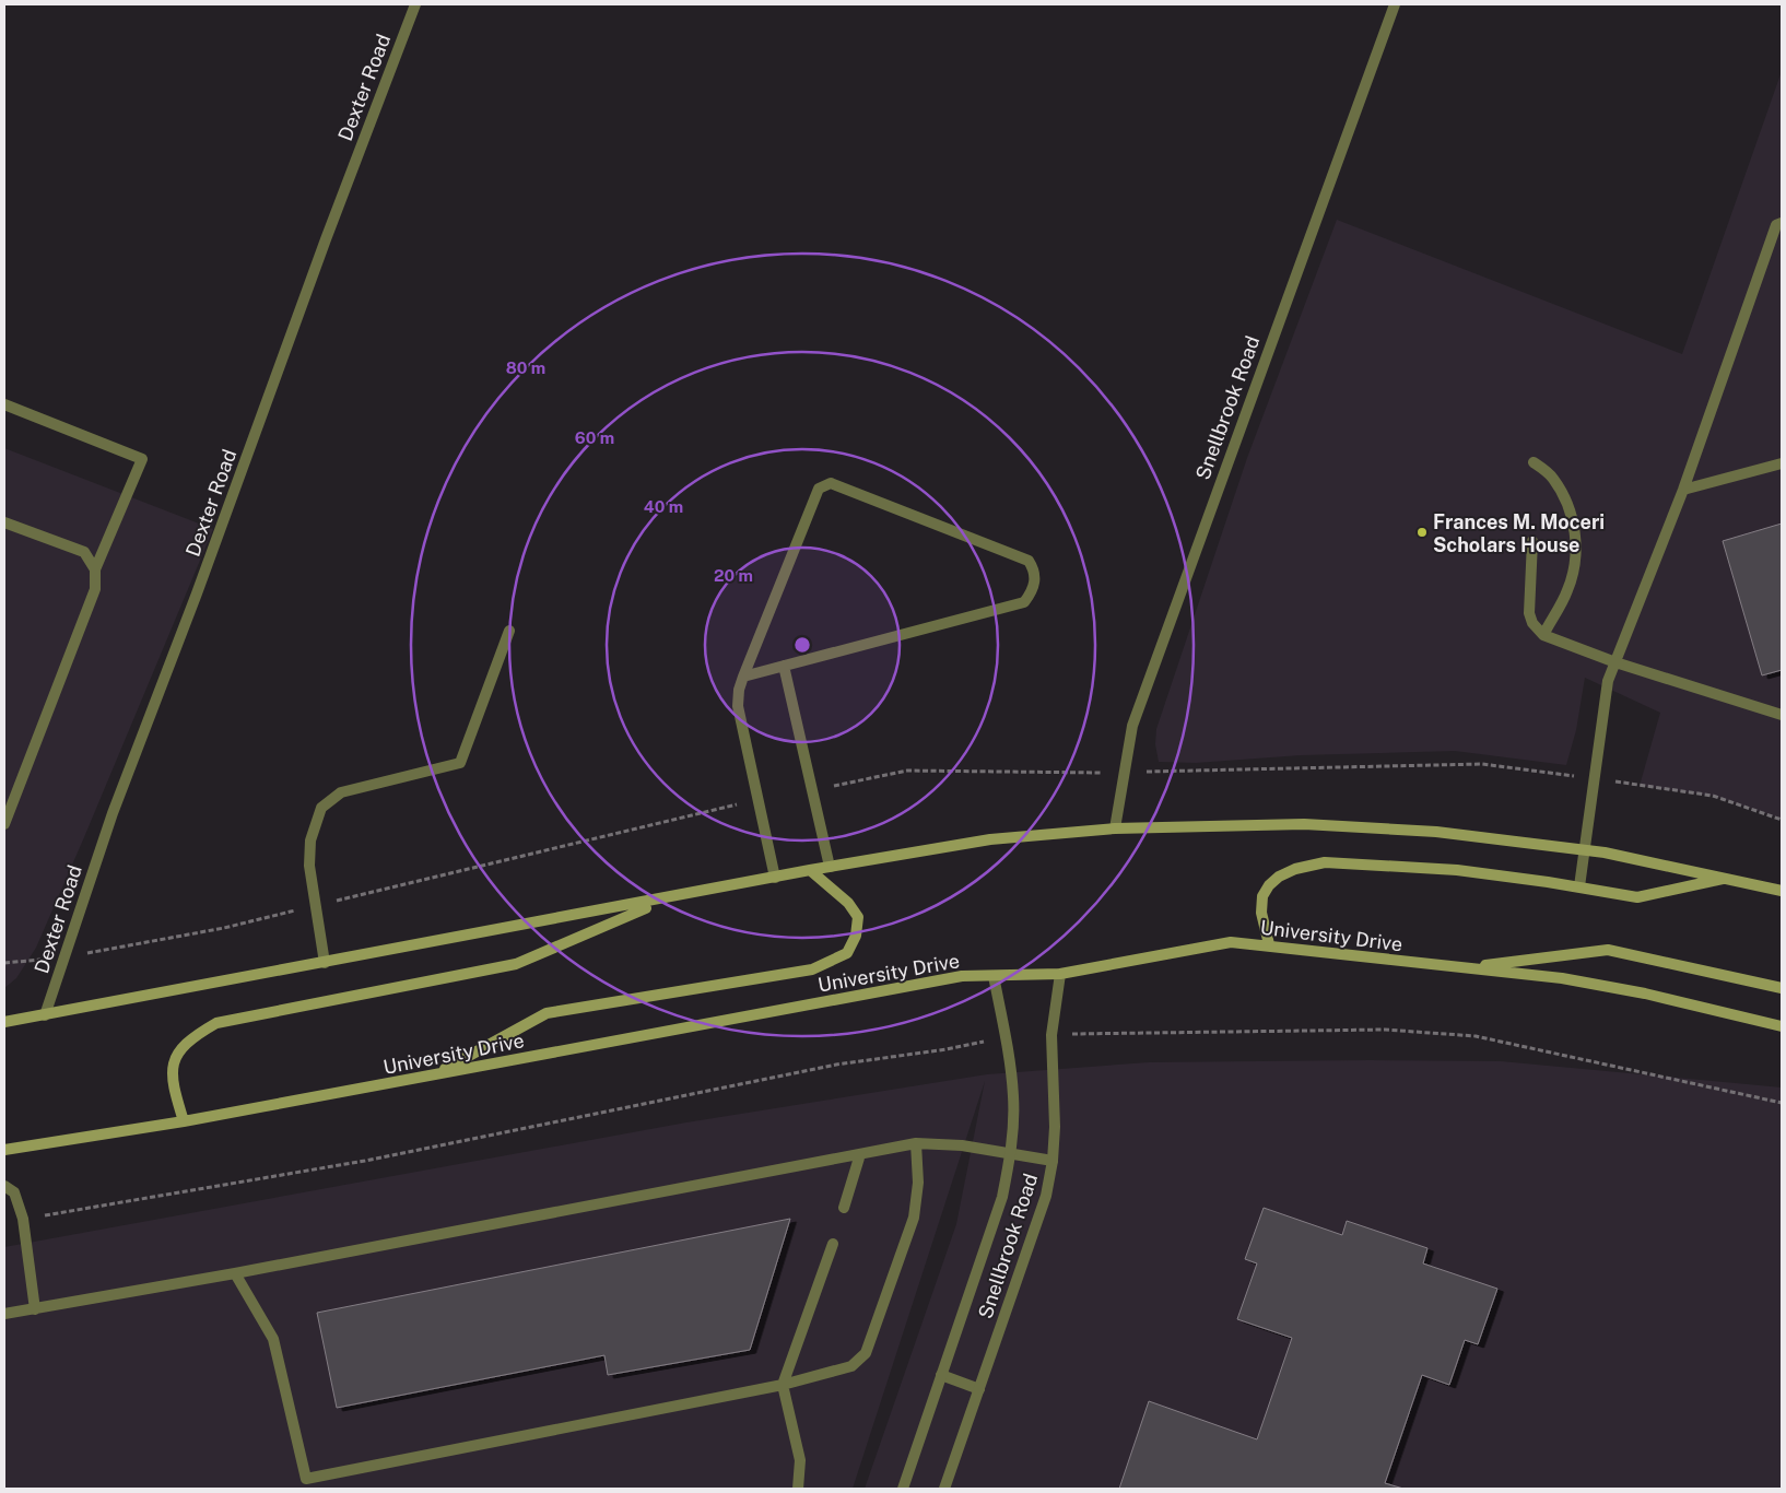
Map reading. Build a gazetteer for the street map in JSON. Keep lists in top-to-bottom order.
{
  "streets": {
    "main road": ["University Drive"],
    "street": ["Dexter Road", "Snellbrook Road"]
  },
  "crossings": [
    ["Snellbrook Road", "University Drive"]
  ],
  "places": ["Frances M. Moceri Scholars House"],
  "rings": [
    "80 m",
    "60 m",
    "40 m",
    "20 m"
  ]
}
